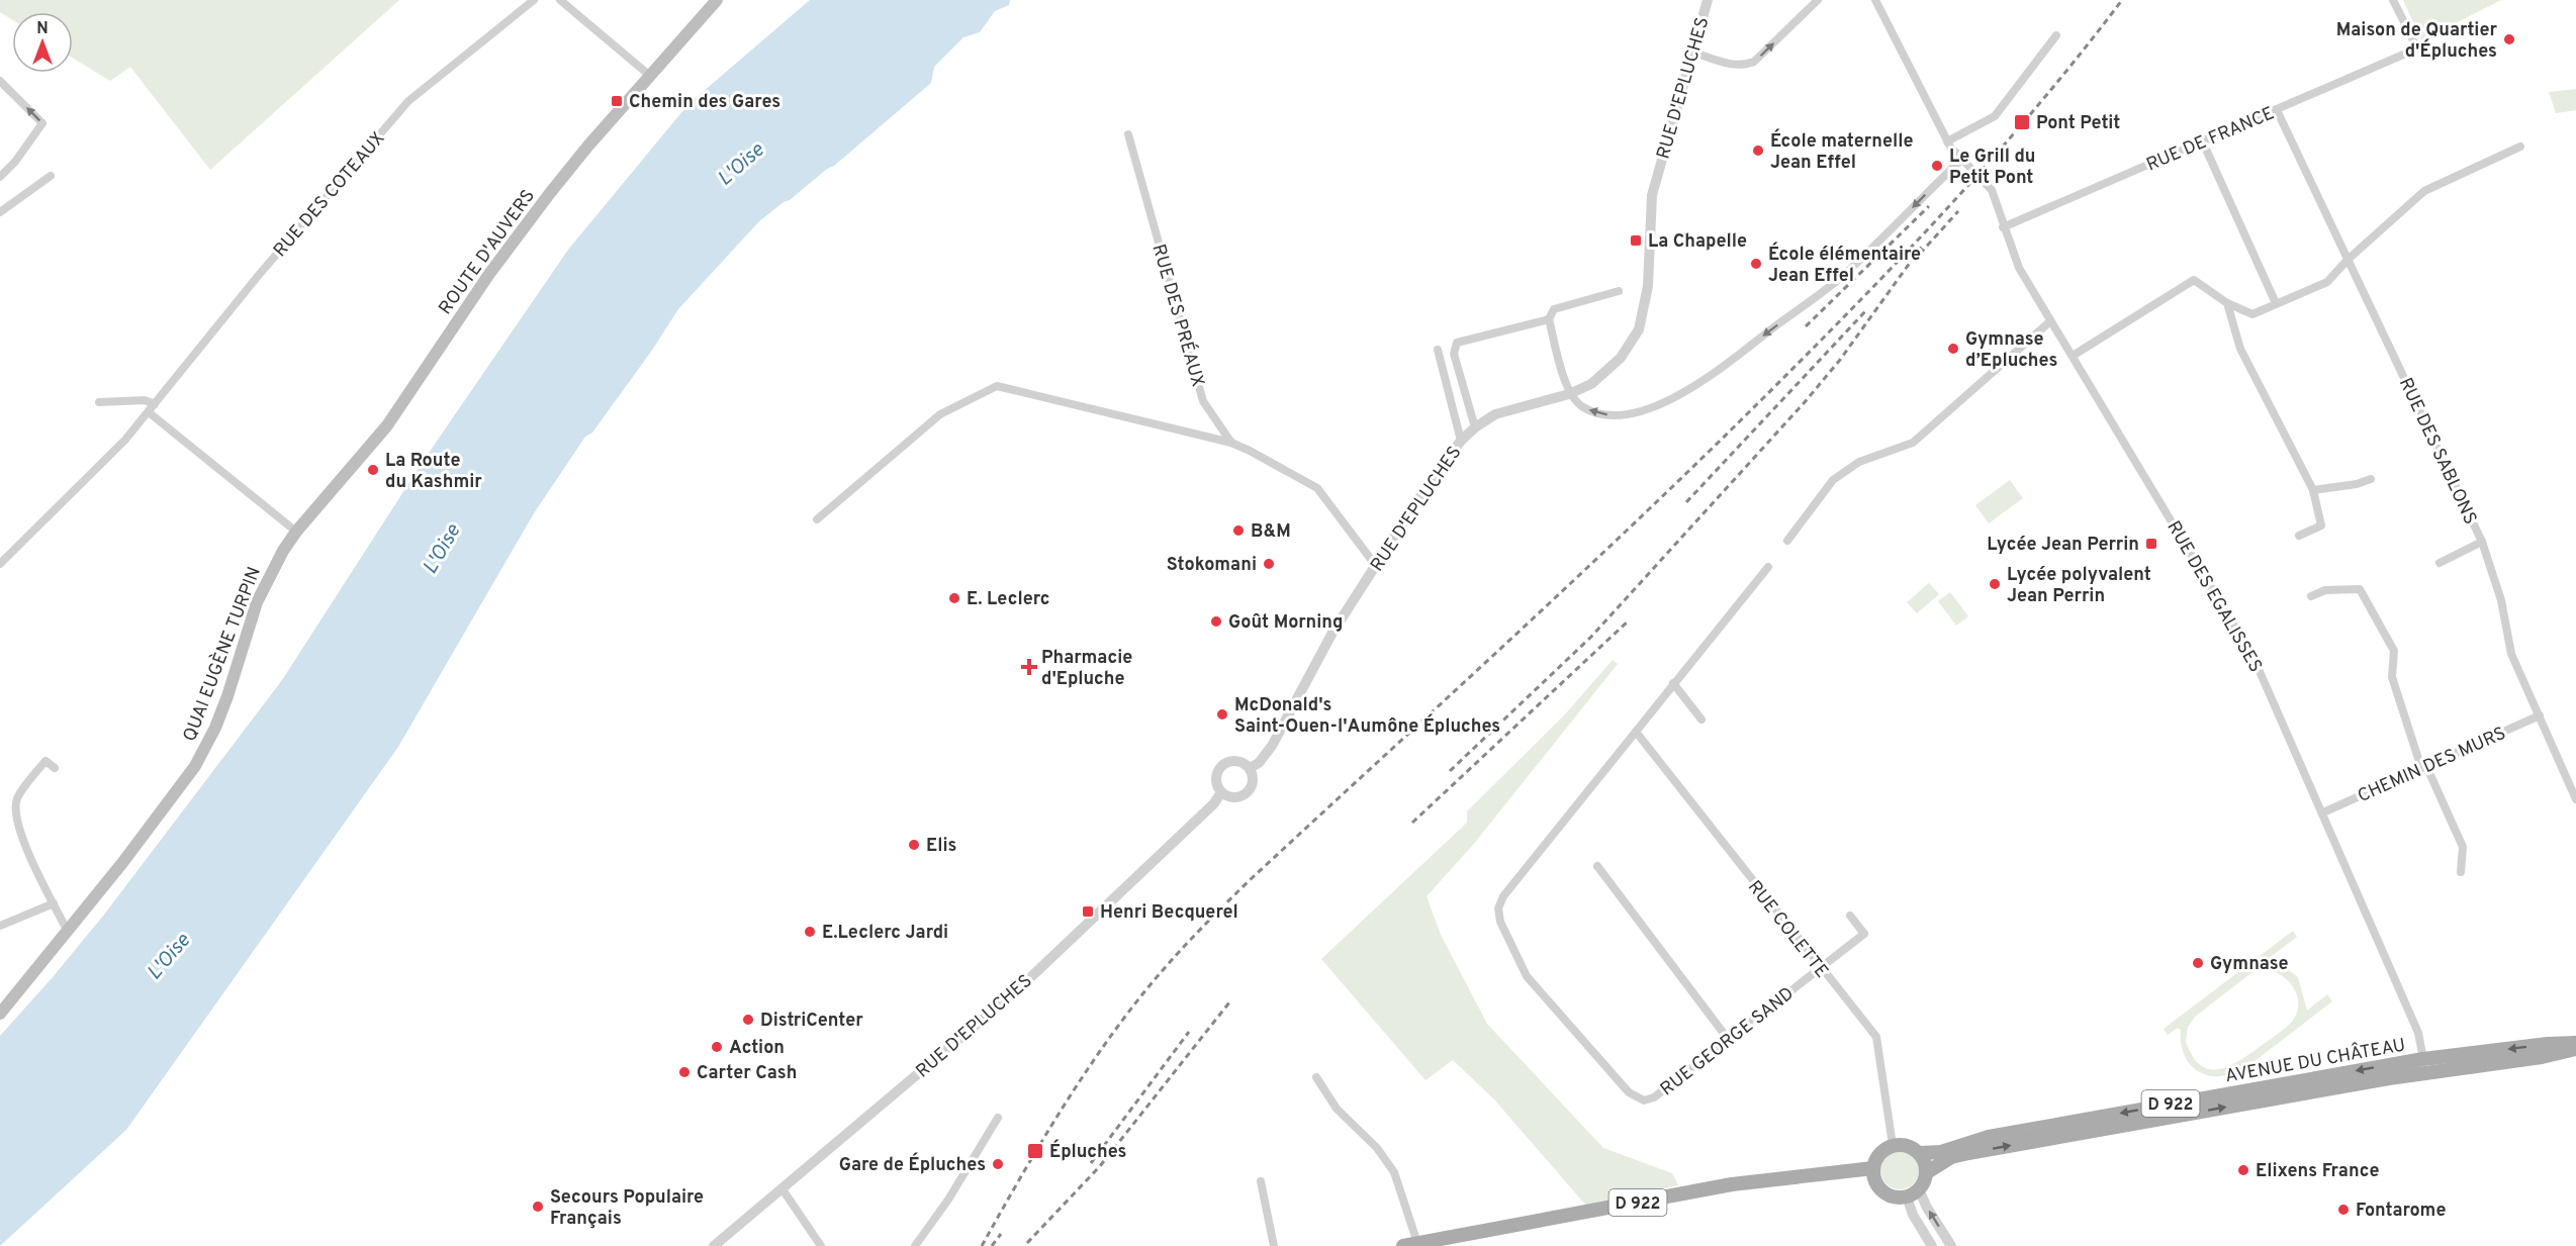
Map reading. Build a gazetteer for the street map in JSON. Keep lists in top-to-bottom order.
{
  "streets": {
    "main road": [
      "ROUTE D'AUVERS",
      "QUAI EUGÈNE TURPIN",
      "AVENUE DU CHÂTEAU",
      "D 922"
    ],
    "street": [
      "RUE D'EPLUCHES",
      "RUE DE FRANCE",
      "RUE DES COTEAUX",
      "RUE DES PRÉAUX",
      "RUE DES SABLONS",
      "RUE DES EGALISSES",
      "CHEMIN DES MURS",
      "RUE COLETTE",
      "RUE GEORGE SAND"
    ]
  },
  "crossings": [
    ["RUE DE FRANCE", "RUE DES SABLONS"],
    ["RUE DE FRANCE", "RUE DES EGALISSES"],
    ["ROUTE D'AUVERS", "QUAI EUGÈNE TURPIN"],
    ["RUE DES SABLONS", "CHEMIN DES MURS"],
    ["RUE DES EGALISSES", "CHEMIN DES MURS"],
    ["RUE DES EGALISSES", "AVENUE DU CHÂTEAU"],
    ["RUE COLETTE", "RUE GEORGE SAND"],
    ["RUE COLETTE", "AVENUE DU CHÂTEAU"],
    ["RUE COLETTE", "D 922"],
    ["AVENUE DU CHÂTEAU", "D 922"]
  ],
  "water": ["L'Oise"],
  "places": {
    "other": [
      "Maison de Quartier d'Épluches",
      "École maternelle Jean Effel",
      "Le Grill du Petit Pont",
      "École élémentaire Jean Effel",
      "Gymnase d’Epluches",
      "La Route du Kashmir",
      "B&M",
      "Stokomani",
      "Lycée polyvalent Jean Perrin",
      "E. Leclerc",
      "Goût Morning",
      "McDonald's Saint-Ouen-l'Aumône Épluches",
      "Elis",
      "E.Leclerc Jardi",
      "Gymnase",
      "DistriCenter",
      "Action",
      "Carter Cash",
      "Gare de Épluches",
      "Elixens France",
      "Secours Populaire Français",
      "Fontarome"
    ],
    "transit": [
      "Chemin des Gares",
      "Pont Petit",
      "La Chapelle",
      "Lycée Jean Perrin",
      "Henri Becquerel",
      "Épluches"
    ],
    "health": ["Pharmacie d'Epluche"]
  },
  "north": "top"
}
